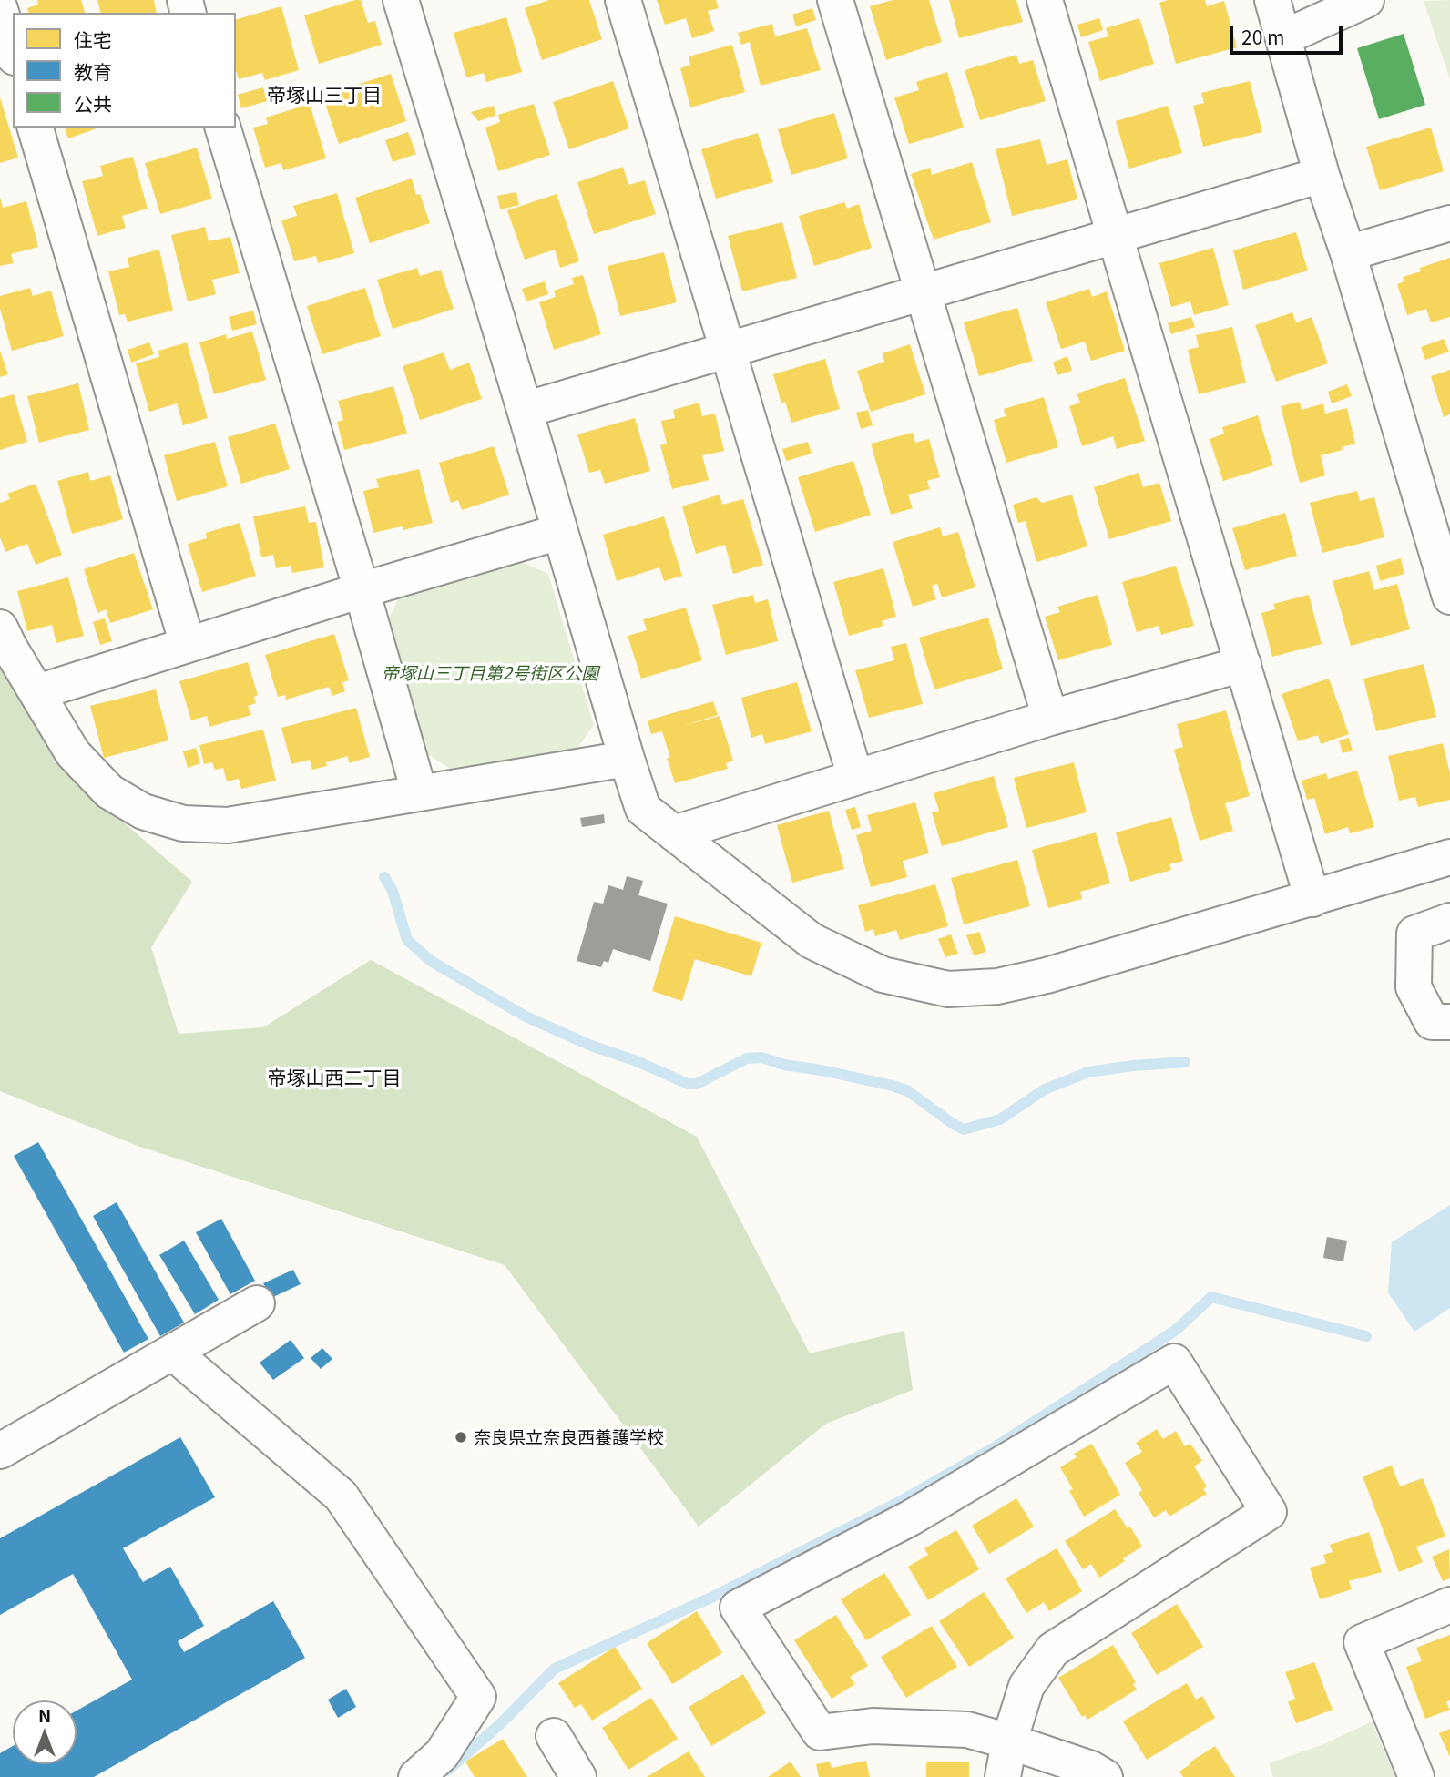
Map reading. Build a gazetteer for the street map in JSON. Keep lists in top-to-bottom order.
{
  "districts": ["帝塚山三丁目", "帝塚山西二丁目"],
  "parks": ["帝塚山三丁目第2号街区公園"],
  "places": ["奈良県立奈良西養護学校"],
  "legend": ["住宅", "教育", "公共"],
  "scale_bar": "20 m",
  "north": "top"
}
